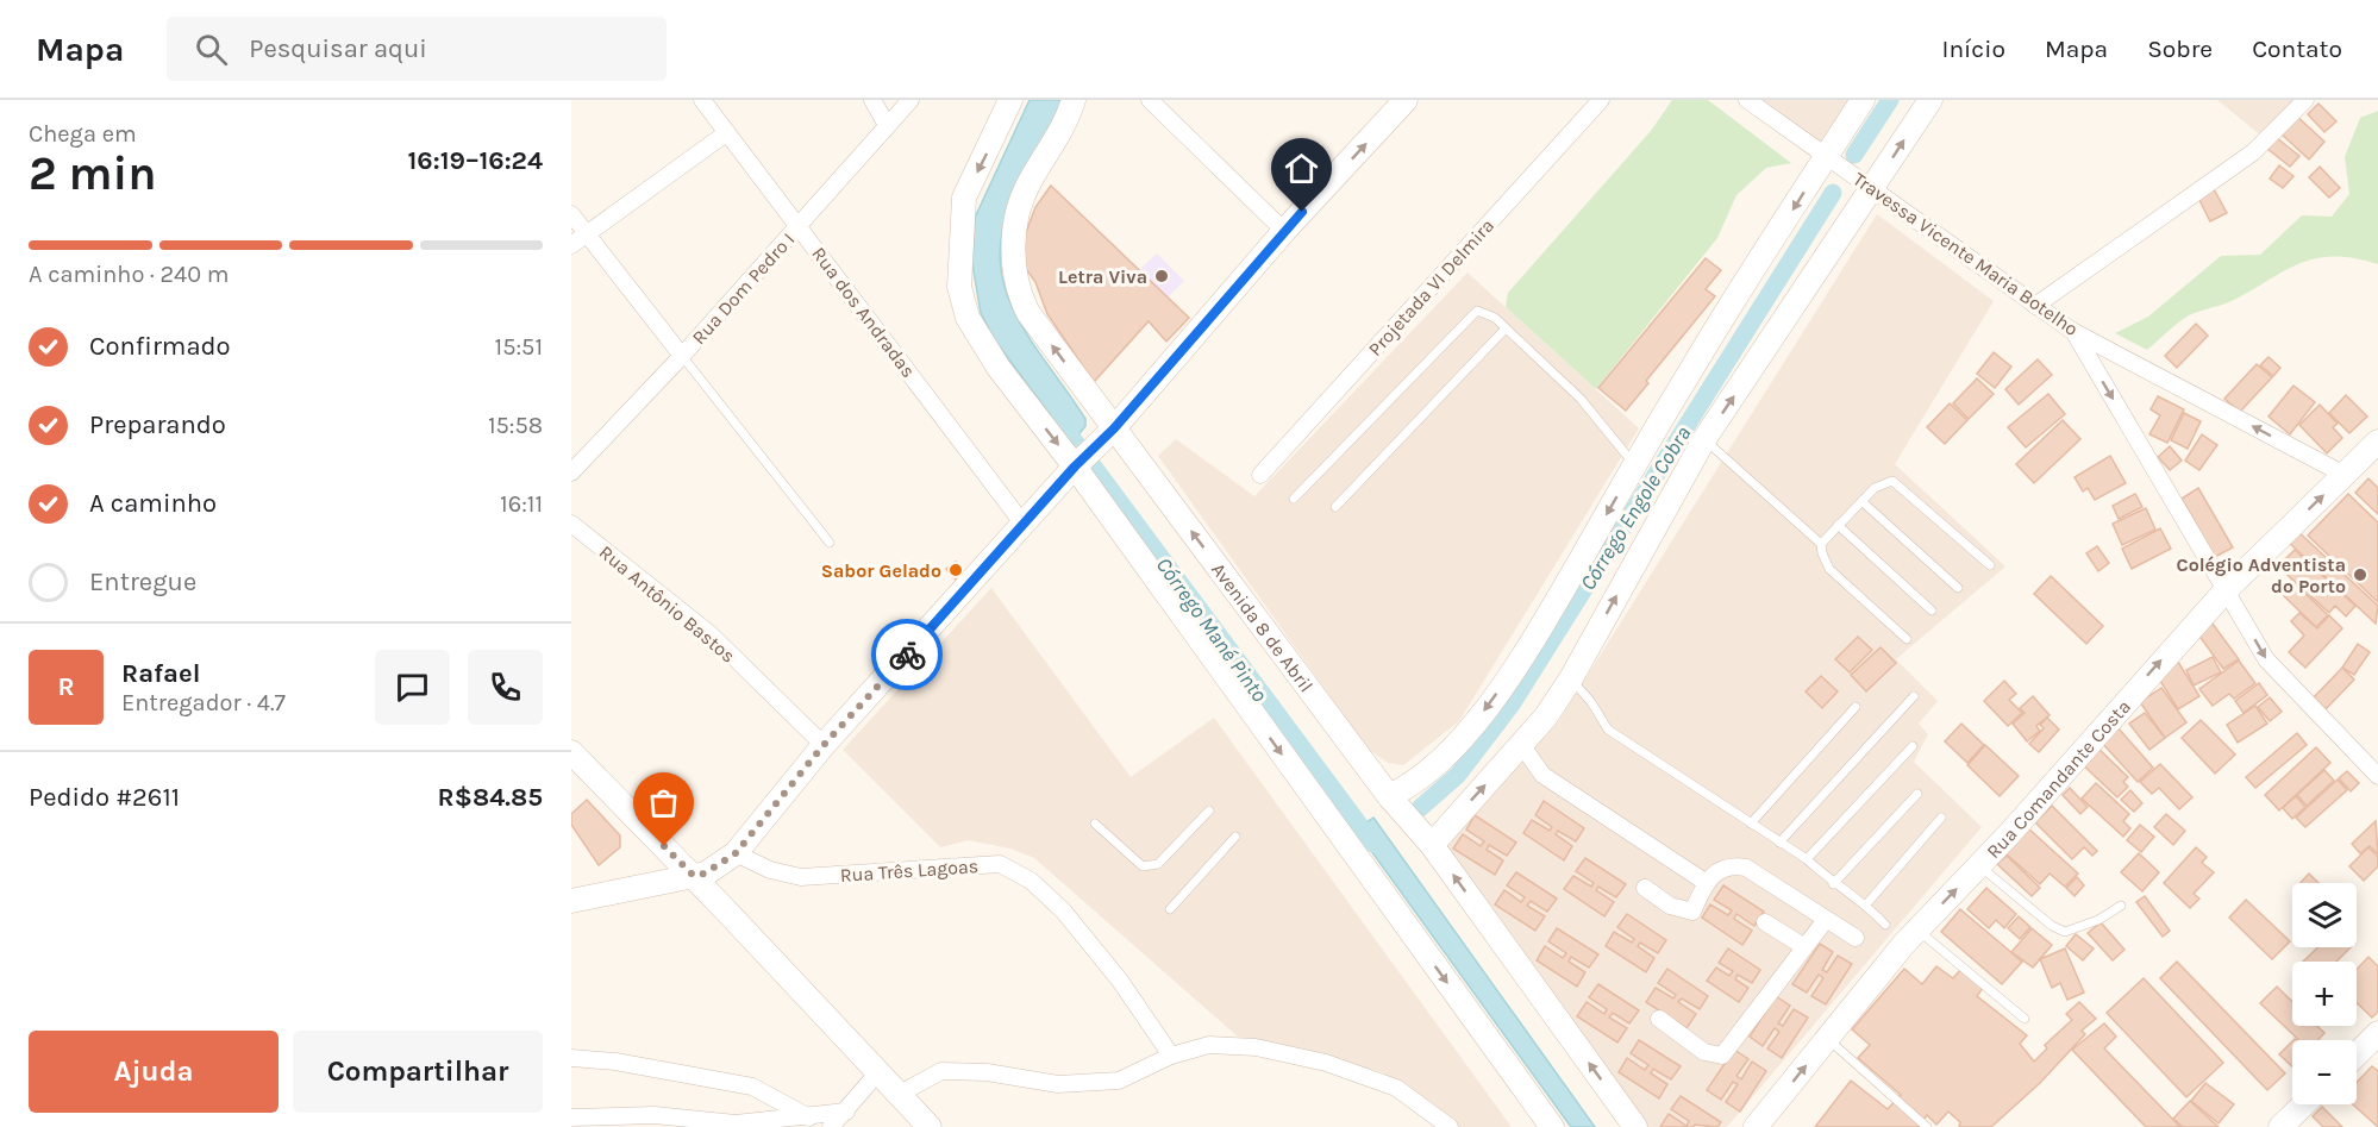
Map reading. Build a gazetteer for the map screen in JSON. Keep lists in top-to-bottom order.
{
  "streets": {
    "street": [
      "Travessa Vicente Maria Botelho",
      "Projetada VI Delmira",
      "Rua Dom Pedro I",
      "Rua dos Andradas",
      "Rua Antônio Bastos",
      "Avenida 8 de Abril",
      "Rua Comandante Costa",
      "Rua Três Lagoas"
    ]
  },
  "crossings": [
    ["Travessa Vicente Maria Botelho", "Rua Comandante Costa"],
    ["Rua Dom Pedro I", "Rua dos Andradas"]
  ],
  "one_way": ["Travessa Vicente Maria Botelho", "Rua Comandante Costa"],
  "water": ["Córrego Engole Cobra", "Córrego Mané Pinto"],
  "places": ["Letra Viva", "Sabor Gelado", "Colégio Adventista do Porto"],
  "page": {
    "header": "Mapa",
    "search": "Pesquisar aqui",
    "nav": [
      "Início",
      "Mapa",
      "Sobre",
      "Contato"
    ],
    "heading": ["2 min", "Chega em", "16:19–16:24"],
    "panel": [
      "Rafael",
      "Entregador · 4.7",
      "Pedido #2611",
      "R$84.85"
    ],
    "bar": "A caminho · 240 m",
    "list": [
      ["Confirmado", "15:51"],
      ["Preparando", "15:58"],
      ["A caminho", "16:11"],
      "Entregue"
    ],
    "round": "R",
    "map_buttons": ["+", "−"],
    "buttons": ["Ajuda", "Compartilhar"]
  }
}
